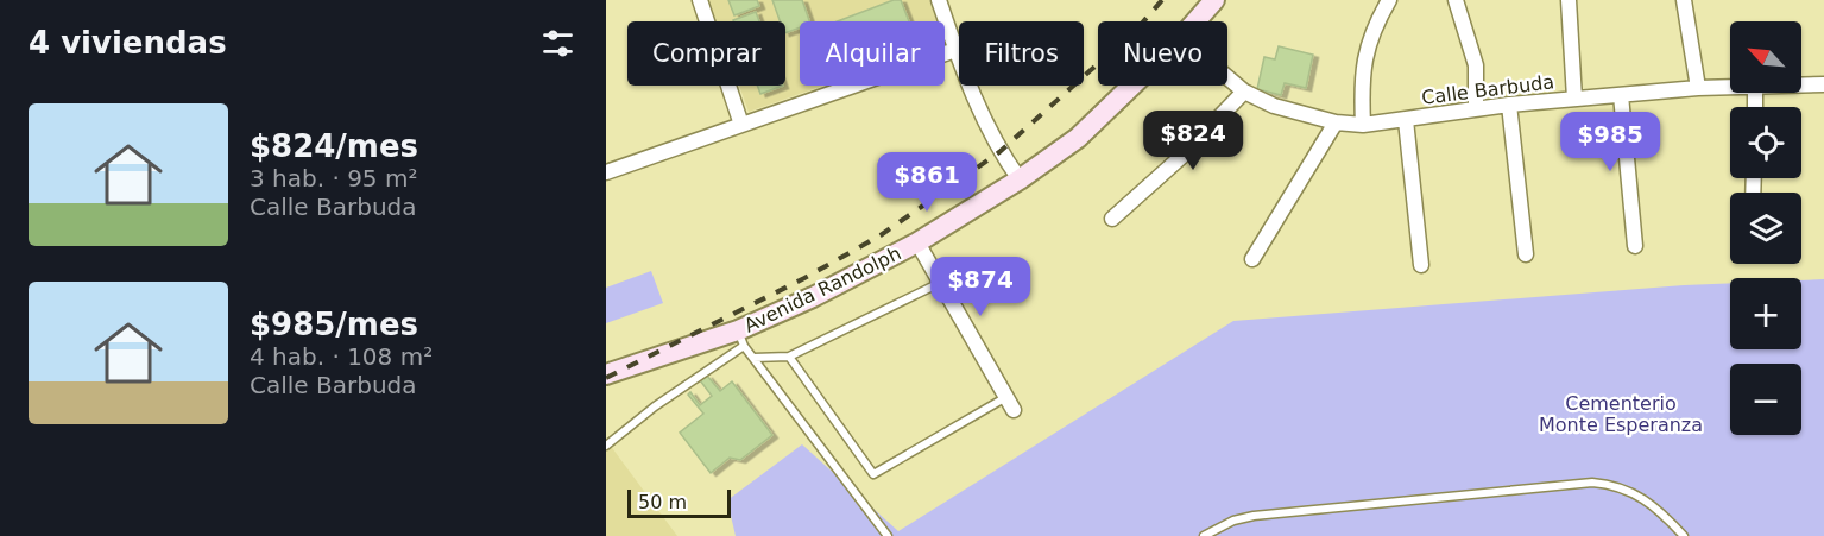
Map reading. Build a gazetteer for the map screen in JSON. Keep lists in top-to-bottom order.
{
  "streets": {
    "main road": ["Avenida Randolph"],
    "street": ["Calle Barbuda"]
  },
  "parks": ["Cementerio Monte Esperanza"],
  "scale_bar": "50 m",
  "north": "top left",
  "page": {
    "heading": "4 viviendas",
    "map_buttons": ["+", "−"],
    "chip": [
      "Comprar",
      "Alquilar",
      "Filtros",
      "Nuevo"
    ],
    "list": [
      {
        "name": "$824/mes",
        "note": "3 hab. · 95 m² · Calle Barbuda"
      },
      {
        "name": "$985/mes",
        "note": "4 hab. · 108 m² · Calle Barbuda"
      }
    ],
    "price": [
      "$824",
      "$985",
      "$861",
      "$874"
    ],
    "scale": "50 m"
  }
}
